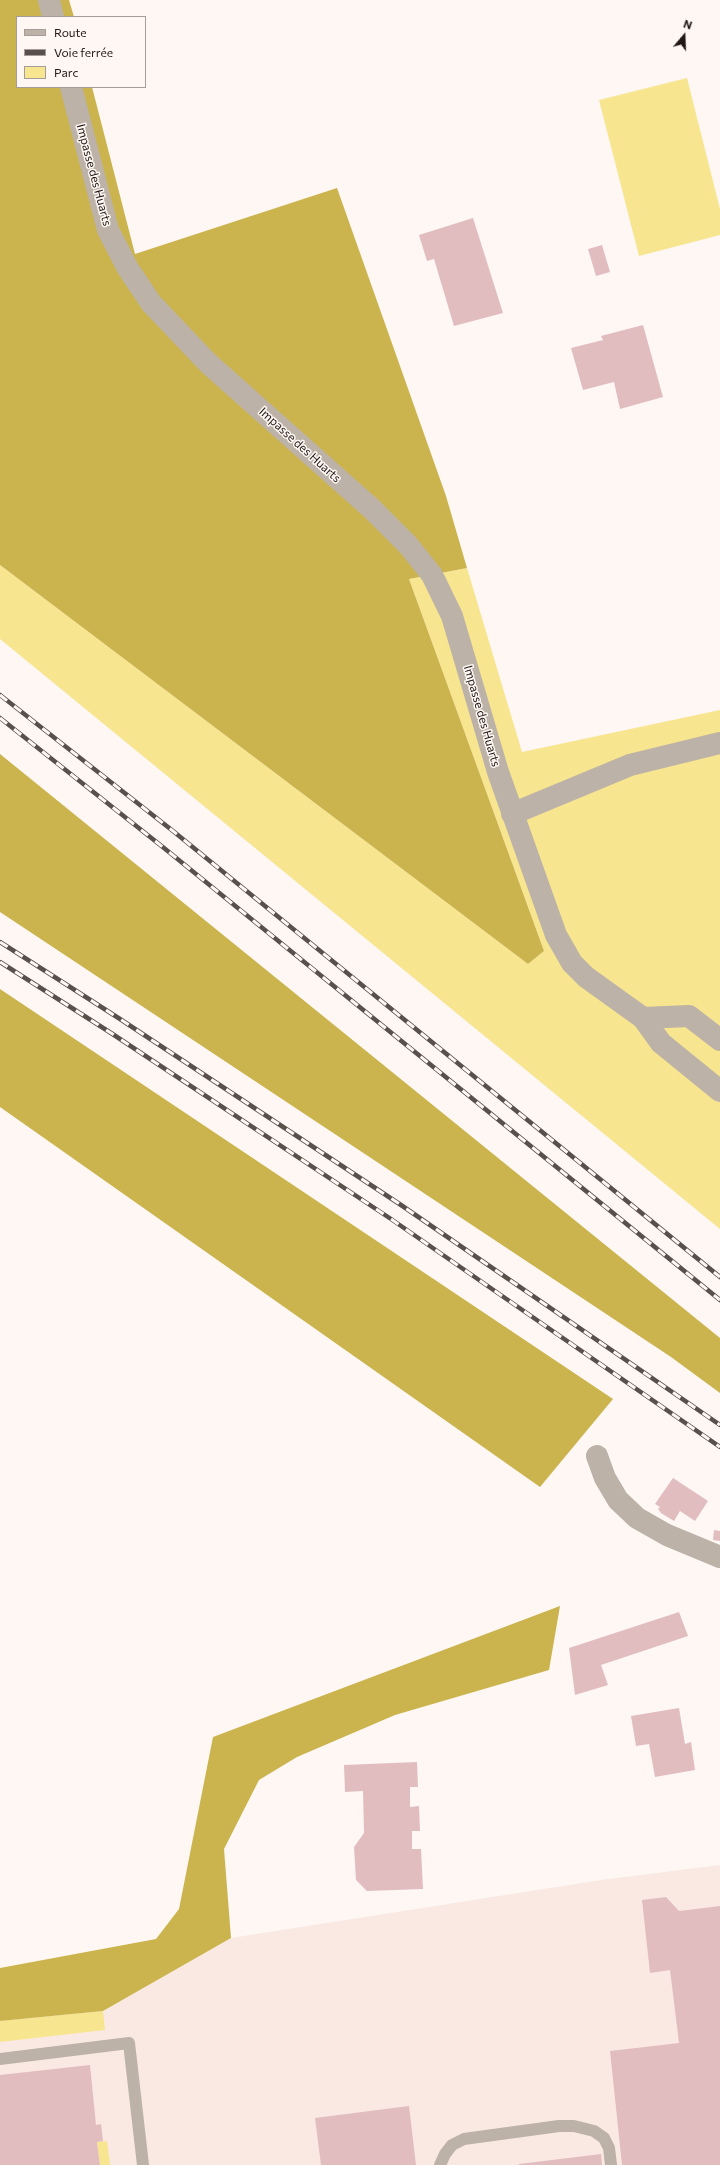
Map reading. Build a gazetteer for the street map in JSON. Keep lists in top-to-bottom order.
{
  "streets": {
    "street": ["Impasse des Huarts"]
  },
  "legend": ["Route", "Voie ferrée", "Parc"],
  "north": "top"
}
